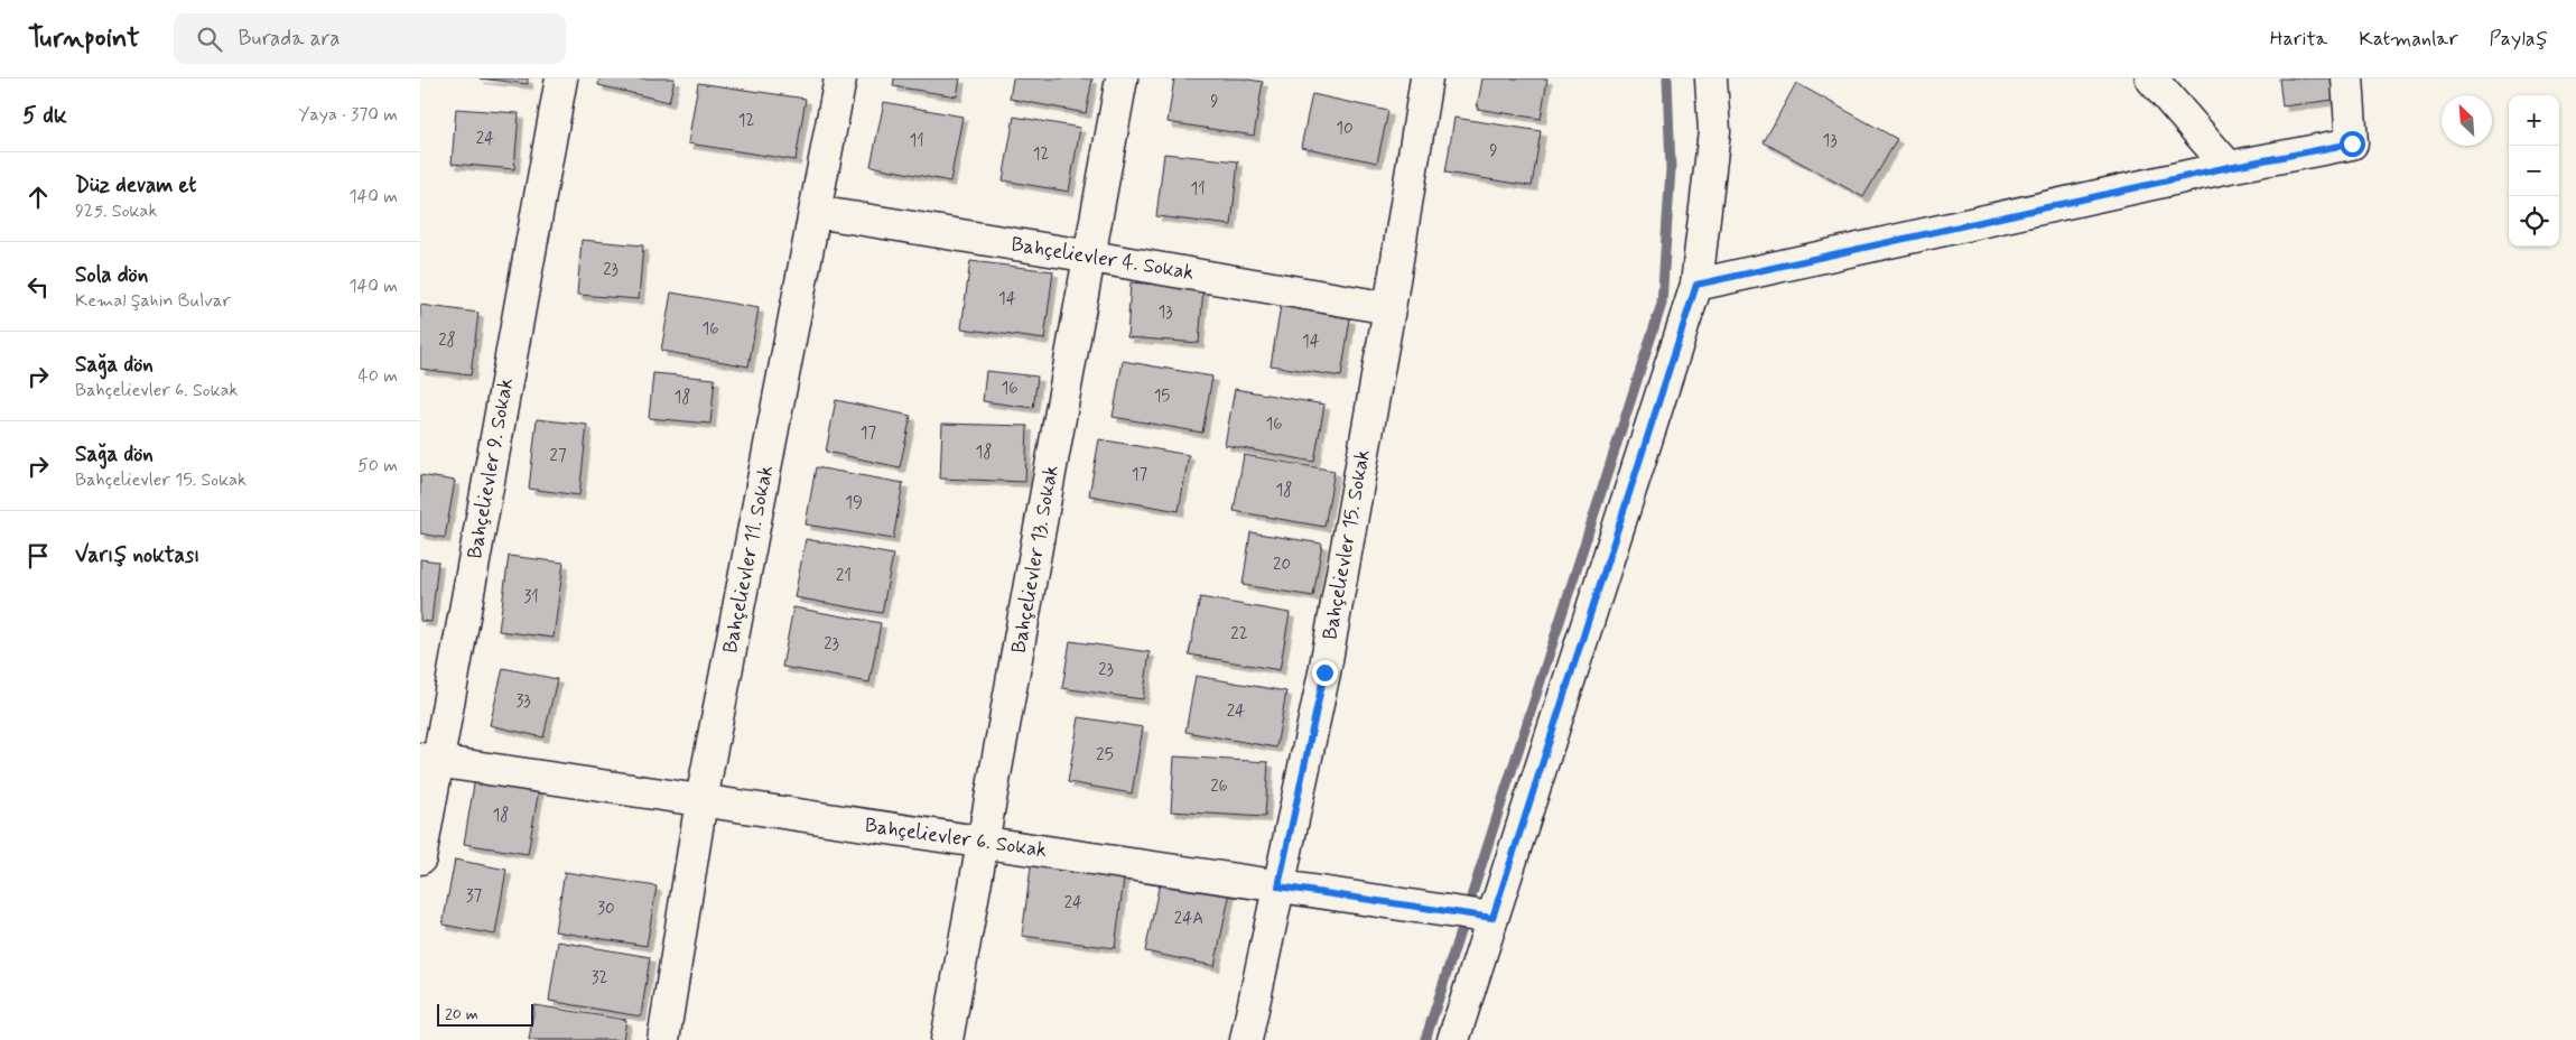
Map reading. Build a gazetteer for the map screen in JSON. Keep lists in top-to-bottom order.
{
  "streets": {
    "street": [
      "Bahçelievler 4. Sokak",
      "Bahçelievler 9. Sokak",
      "Bahçelievler 15. Sokak",
      "Bahçelievler 11. Sokak",
      "Bahçelievler 13. Sokak",
      "Bahçelievler 6. Sokak"
    ]
  },
  "crossings": [
    ["Bahçelievler 4. Sokak", "Bahçelievler 15. Sokak"],
    ["Bahçelievler 4. Sokak", "Bahçelievler 11. Sokak"],
    ["Bahçelievler 4. Sokak", "Bahçelievler 13. Sokak"],
    ["Bahçelievler 9. Sokak", "Bahçelievler 6. Sokak"],
    ["Bahçelievler 15. Sokak", "Bahçelievler 6. Sokak"],
    ["Bahçelievler 11. Sokak", "Bahçelievler 6. Sokak"],
    ["Bahçelievler 13. Sokak", "Bahçelievler 6. Sokak"]
  ],
  "house_numbers": [
    "9",
    "12",
    "10",
    "24",
    "11",
    "13",
    "9",
    "12",
    "11",
    "23",
    "14",
    "13",
    "16",
    "28",
    "14",
    "16",
    "15",
    "18",
    "16",
    "17",
    "18",
    "27",
    "17",
    "18",
    "19",
    "20",
    "21",
    "31",
    "22",
    "23",
    "23",
    "33",
    "24",
    "25",
    "26",
    "18",
    "37",
    "24",
    "30",
    "24A",
    "32"
  ],
  "scale_bar": "20 m",
  "north": "top left",
  "page": {
    "header": "Turnpoint",
    "search": "Burada ara",
    "nav": ["Harita", "Katmanlar", "Paylaş"],
    "heading": ["5 dk", "Yaya · 370 m"],
    "map_buttons": ["+", "−"],
    "list": [
      ["Düz devam et", "925. Sokak", "140 m"],
      ["Sola dön", "Kemal Şahin Bulvar", "140 m"],
      ["Sağa dön", "Bahçelievler 6. Sokak", "40 m"],
      ["Sağa dön", "Bahçelievler 15. Sokak", "50 m"],
      "Varış noktası"
    ],
    "scale": "20 m"
  }
}
